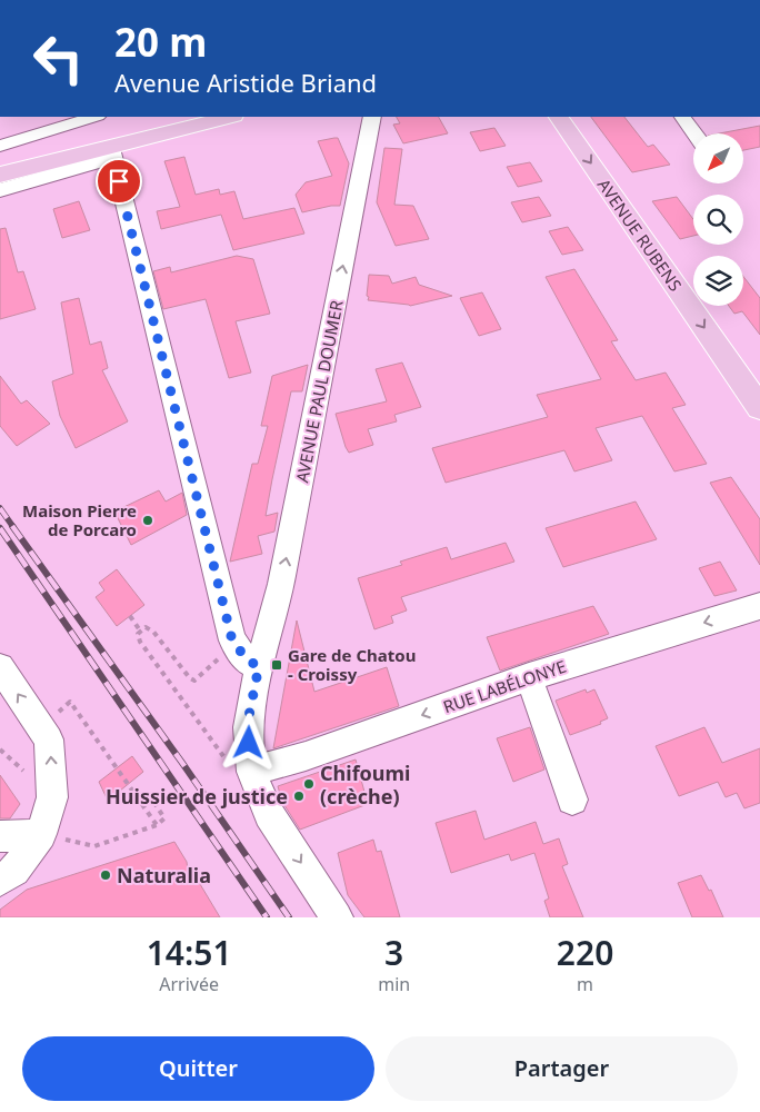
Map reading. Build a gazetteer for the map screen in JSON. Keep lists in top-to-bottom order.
{
  "streets": {
    "main road": ["AVENUE RUBENS"],
    "street": ["AVENUE PAUL DOUMER", "RUE LABÉLONYE"]
  },
  "crossings": [
    ["AVENUE PAUL DOUMER", "RUE LABÉLONYE"]
  ],
  "one_way": ["AVENUE RUBENS", "RUE LABÉLONYE"],
  "places": {
    "other": [
      "Maison Pierre de Porcaro",
      "Chifoumi (crèche)",
      "Huissier de justice",
      "Naturalia"
    ],
    "transit": ["Gare de Chatou - Croissy"]
  },
  "north": "bottom left",
  "page": {
    "turn": ["20 m", "Avenue Aristide Briand"],
    "eta": [
      "14:51",
      "Arrivée",
      "3",
      "min",
      "220",
      "m"
    ],
    "buttons": ["Quitter", "Partager"]
  }
}
